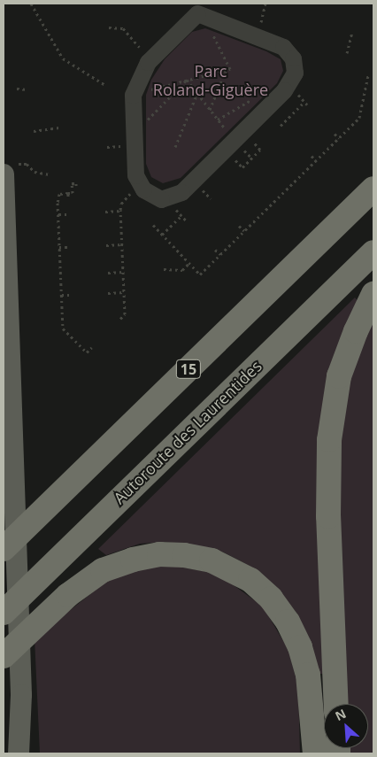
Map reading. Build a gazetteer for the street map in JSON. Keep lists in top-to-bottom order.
{
  "streets": {
    "highway": ["15", "Autoroute des Laurentides"]
  },
  "parks": ["Parc Roland-Giguère"],
  "north": "top left"
}
